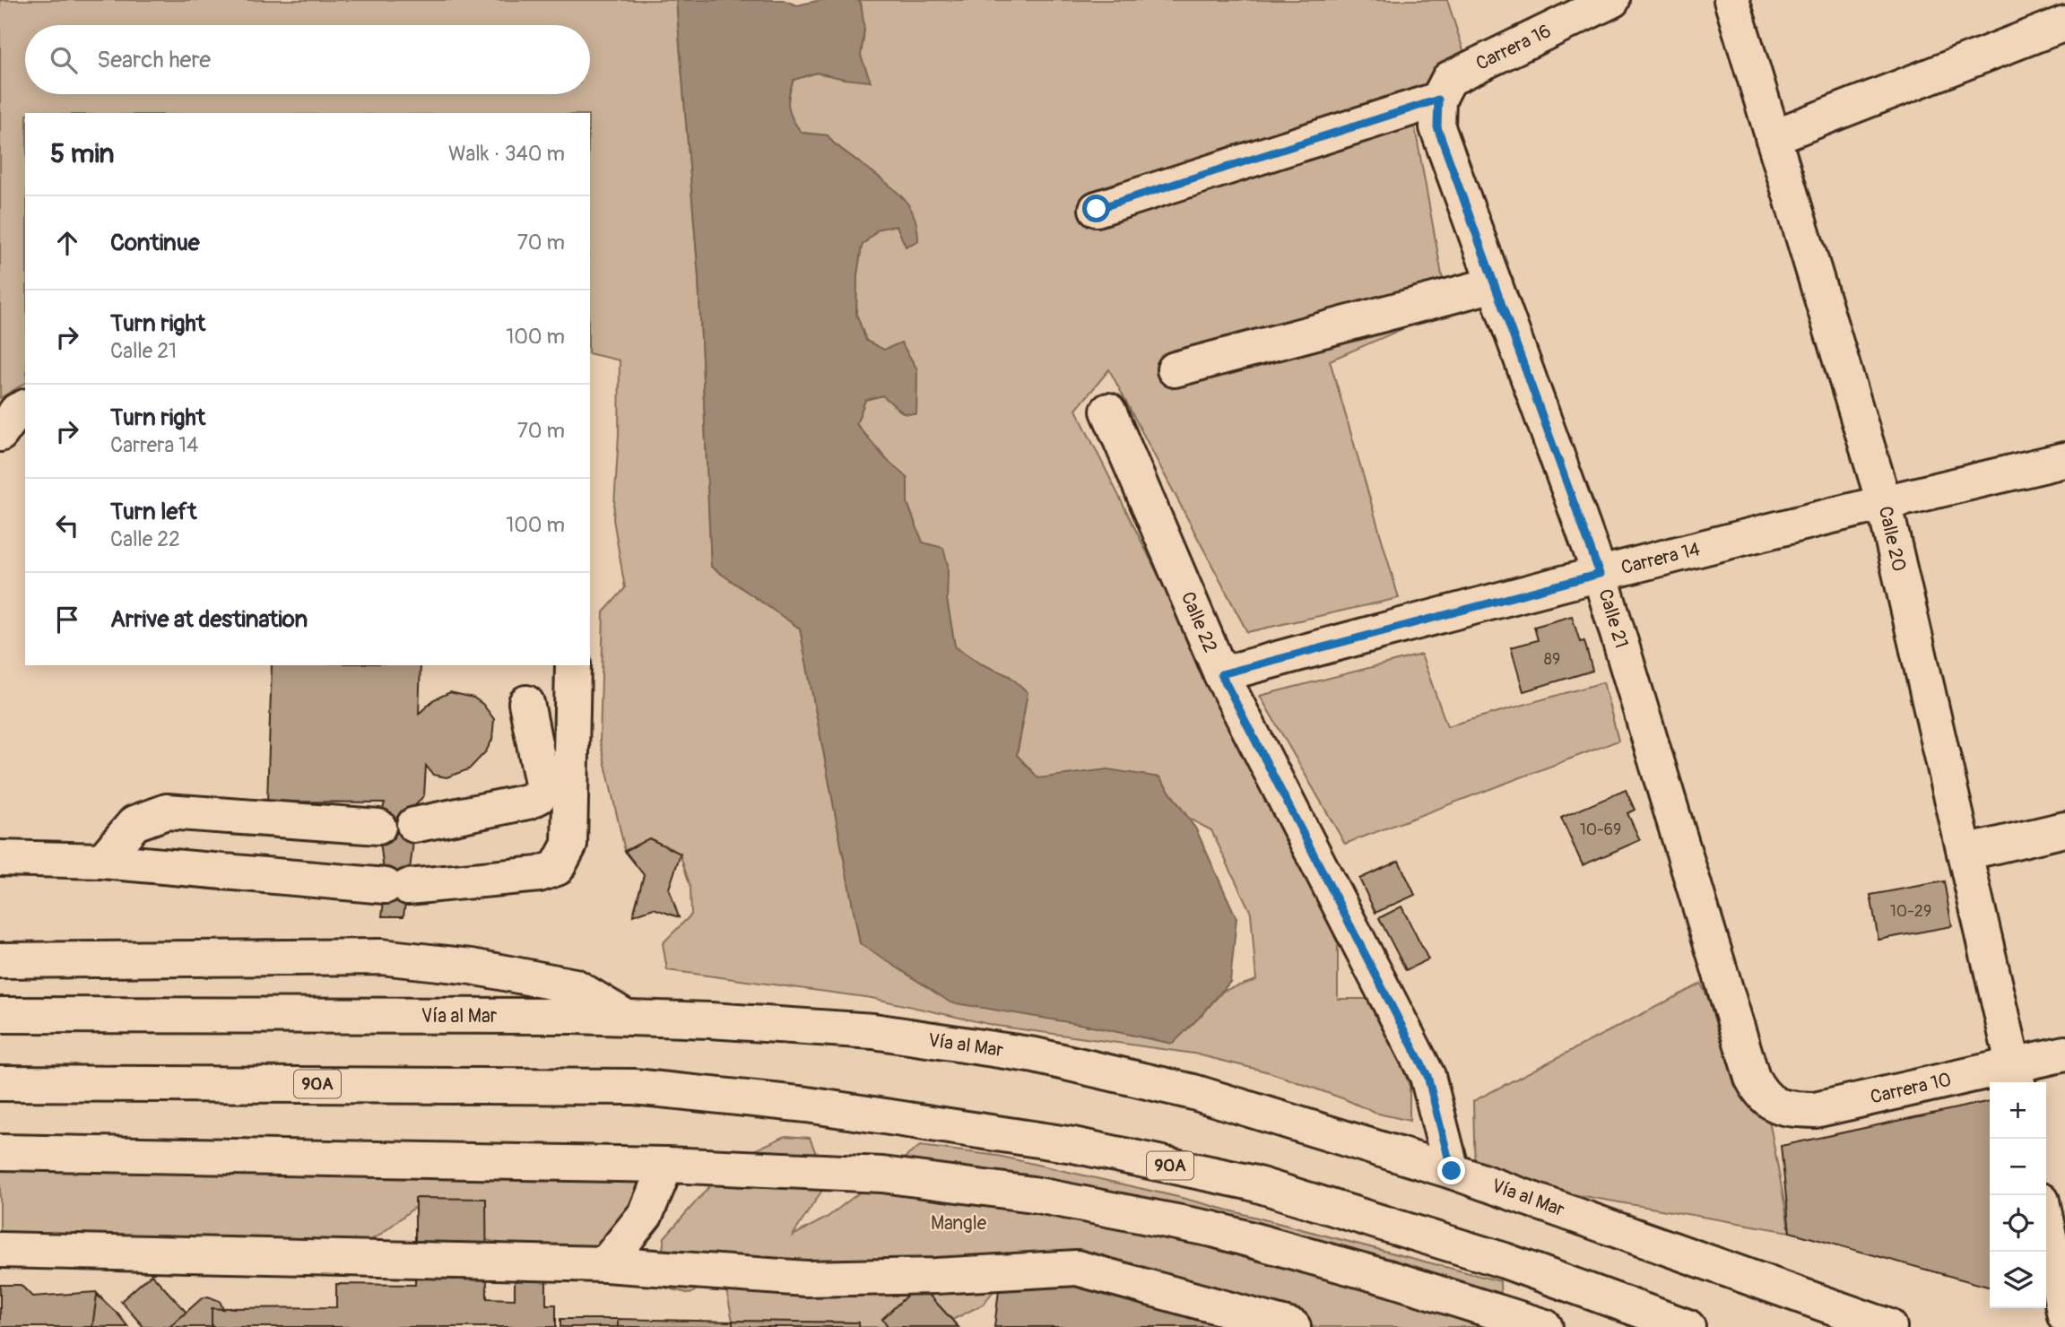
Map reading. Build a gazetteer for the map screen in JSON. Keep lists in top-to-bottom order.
{
  "streets": {
    "main road": [
      "Carrera 16",
      "Calle 20",
      "Carrera 14",
      "Calle 21",
      "Calle 22",
      "Vía al Mar",
      "90A",
      "Carrera 10"
    ]
  },
  "crossings": [
    ["Carrera 16", "Calle 21"],
    ["Calle 20", "Carrera 14"],
    ["Calle 20", "Carrera 10"],
    ["Carrera 14", "Calle 21"],
    ["Carrera 14", "Calle 22"],
    ["Calle 21", "Carrera 10"],
    ["Calle 22", "Vía al Mar"]
  ],
  "parks": ["Mangle"],
  "house_numbers": ["89", "10-69", "10-29"],
  "page": {
    "search": "Search here",
    "heading": ["5 min", "Walk · 340 m"],
    "list": [
      ["Continue", "70 m"],
      ["Turn right", "Calle 21", "100 m"],
      ["Turn right", "Carrera 14", "70 m"],
      ["Turn left", "Calle 22", "100 m"],
      "Arrive at destination"
    ],
    "map_buttons": ["+", "−"]
  }
}
